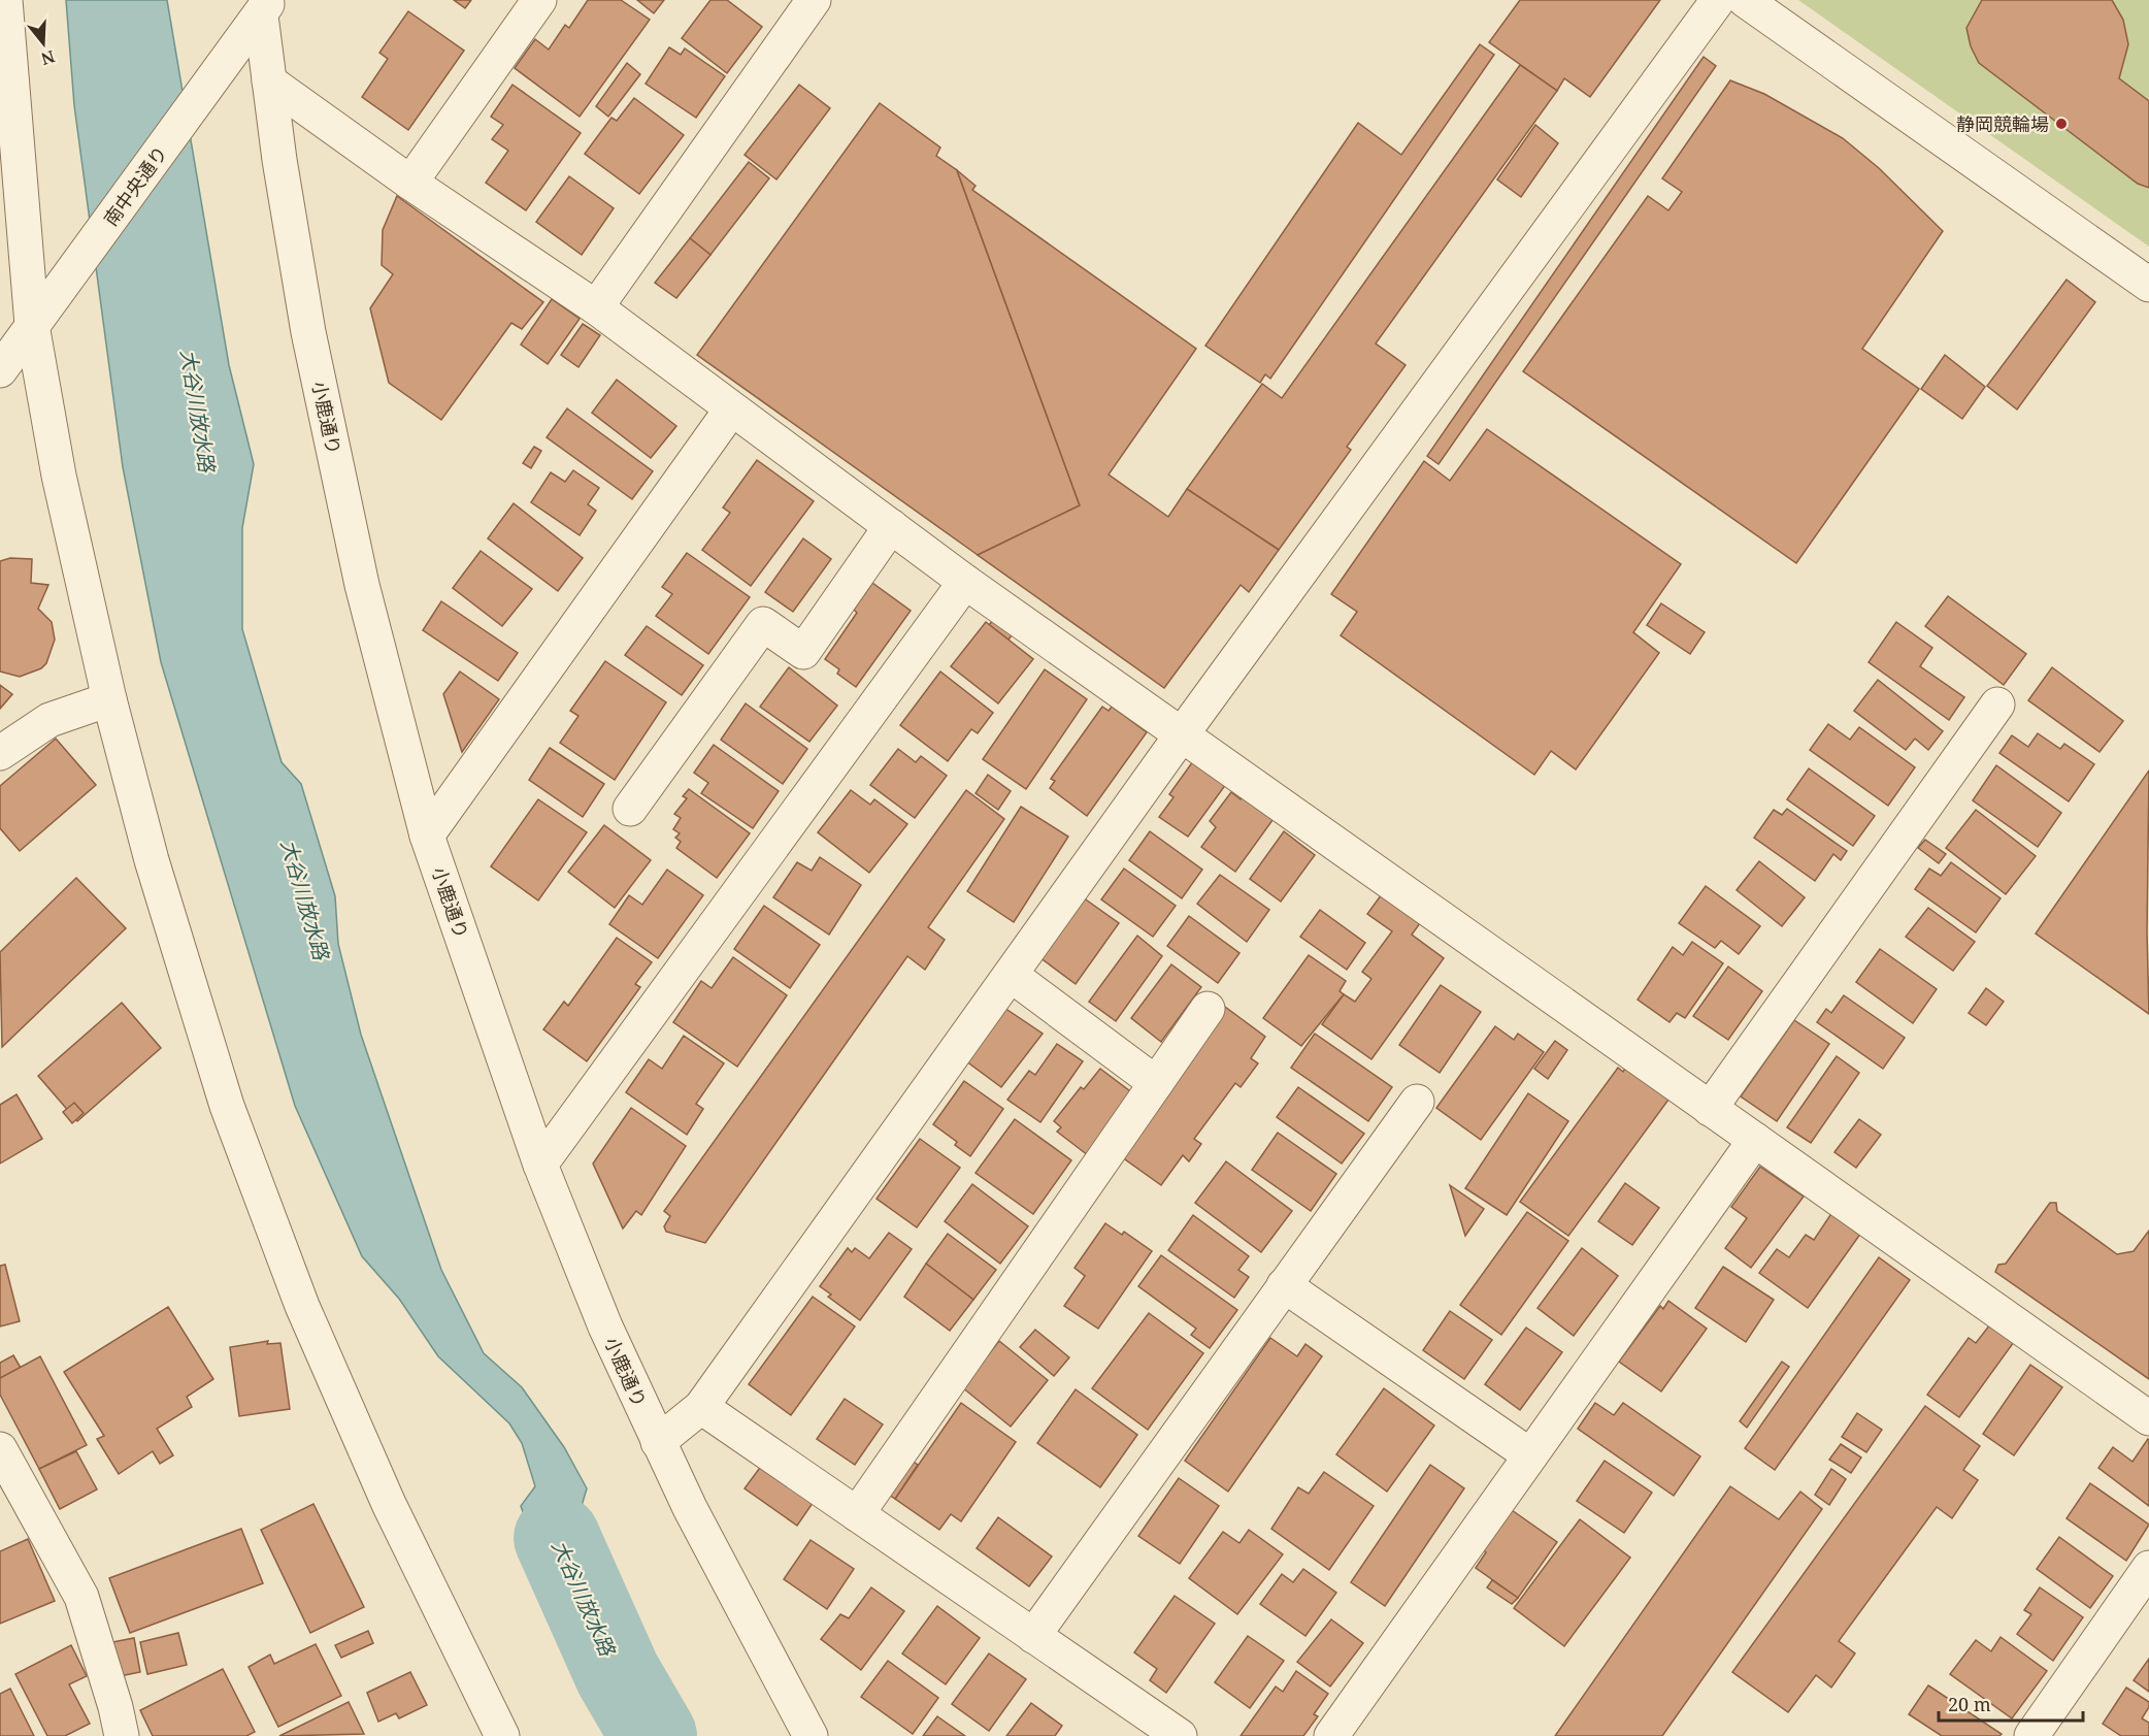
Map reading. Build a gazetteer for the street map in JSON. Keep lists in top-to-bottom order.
{
  "streets": {
    "street": ["南中央通り", "小鹿通り"]
  },
  "crossings": [
    ["南中央通り", "小鹿通り"]
  ],
  "water": ["大谷川放水路"],
  "places": ["静岡競輪場"],
  "scale_bar": "20 m",
  "north": "bottom"
}
